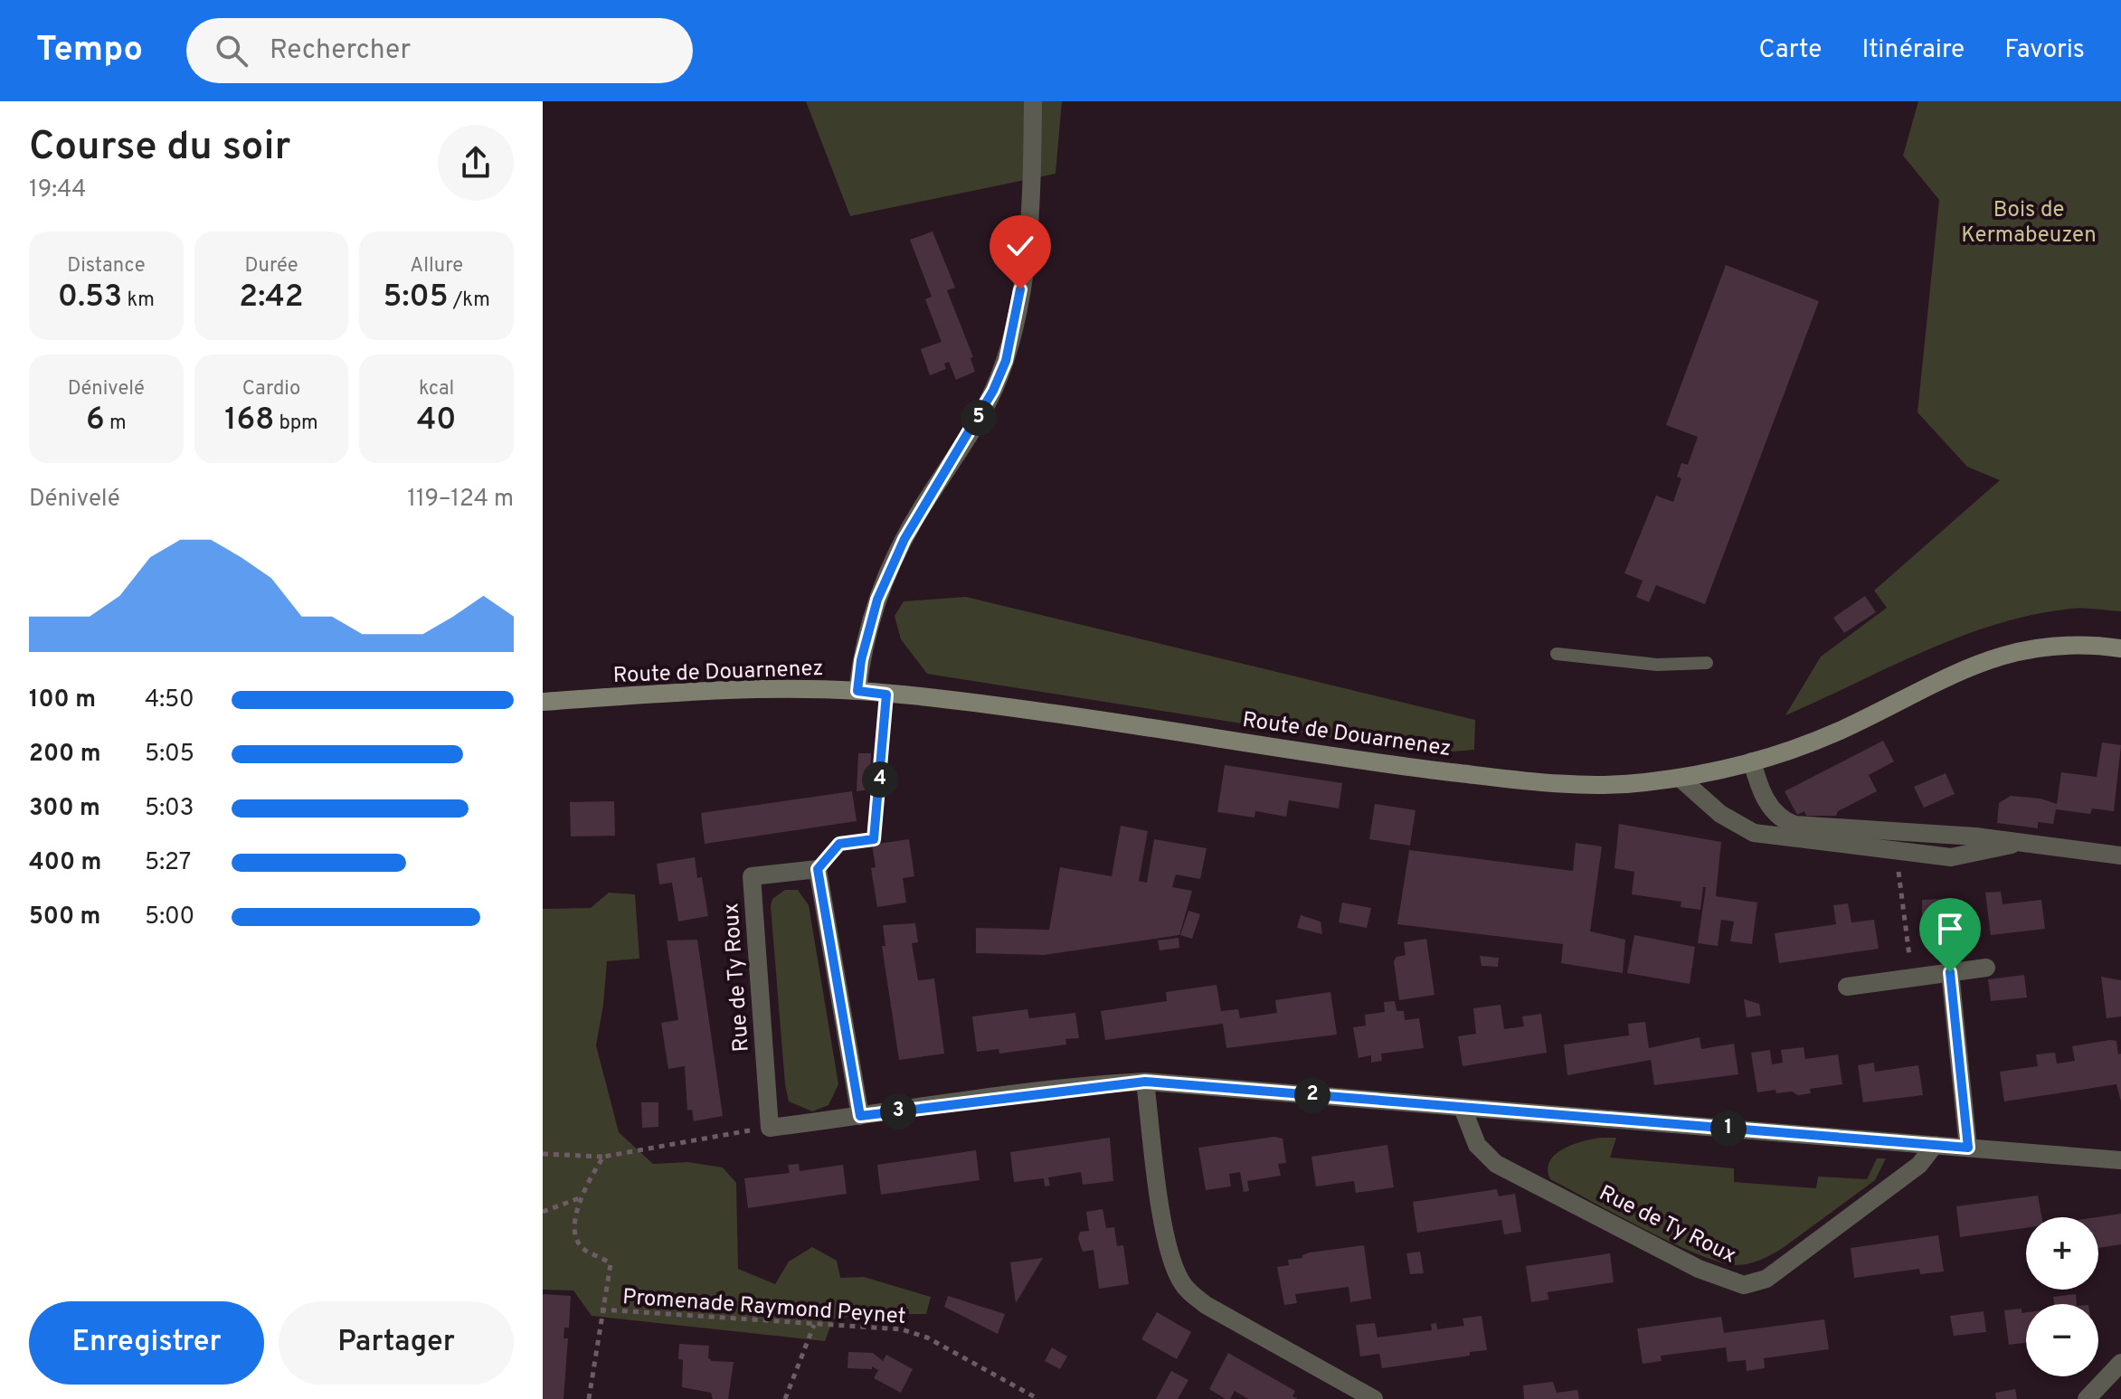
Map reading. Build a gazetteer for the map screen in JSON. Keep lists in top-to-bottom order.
{
  "streets": {
    "main road": ["Route de Douarnenez"],
    "street": ["Rue de Ty Roux"],
    "path": ["Promenade Raymond Peynet"]
  },
  "parks": ["Bois de Kermabeuzen"],
  "page": {
    "header": "Tempo",
    "search": "Rechercher",
    "nav": ["Carte", "Itinéraire", "Favoris"],
    "heading": ["Course du soir", "19:44"],
    "stats": [
      ["Distance", "0.53 km"],
      ["Durée", "2:42"],
      ["Allure", "5:05 /km"],
      ["Dénivelé", "6 m"],
      ["Cardio", "168 bpm"],
      ["kcal", "40"]
    ],
    "pins": [
      "5",
      "4",
      "2",
      "3",
      "1"
    ],
    "chart": ["Dénivelé", "119–124 m"],
    "list": [
      {
        "name": "100 m",
        "note": "4:50"
      },
      {
        "name": "200 m",
        "note": "5:05"
      },
      {
        "name": "300 m",
        "note": "5:03"
      },
      {
        "name": "400 m",
        "note": "5:27"
      },
      {
        "name": "500 m",
        "note": "5:00"
      }
    ],
    "map_buttons": ["+", "−"],
    "buttons": ["Enregistrer", "Partager"]
  }
}
